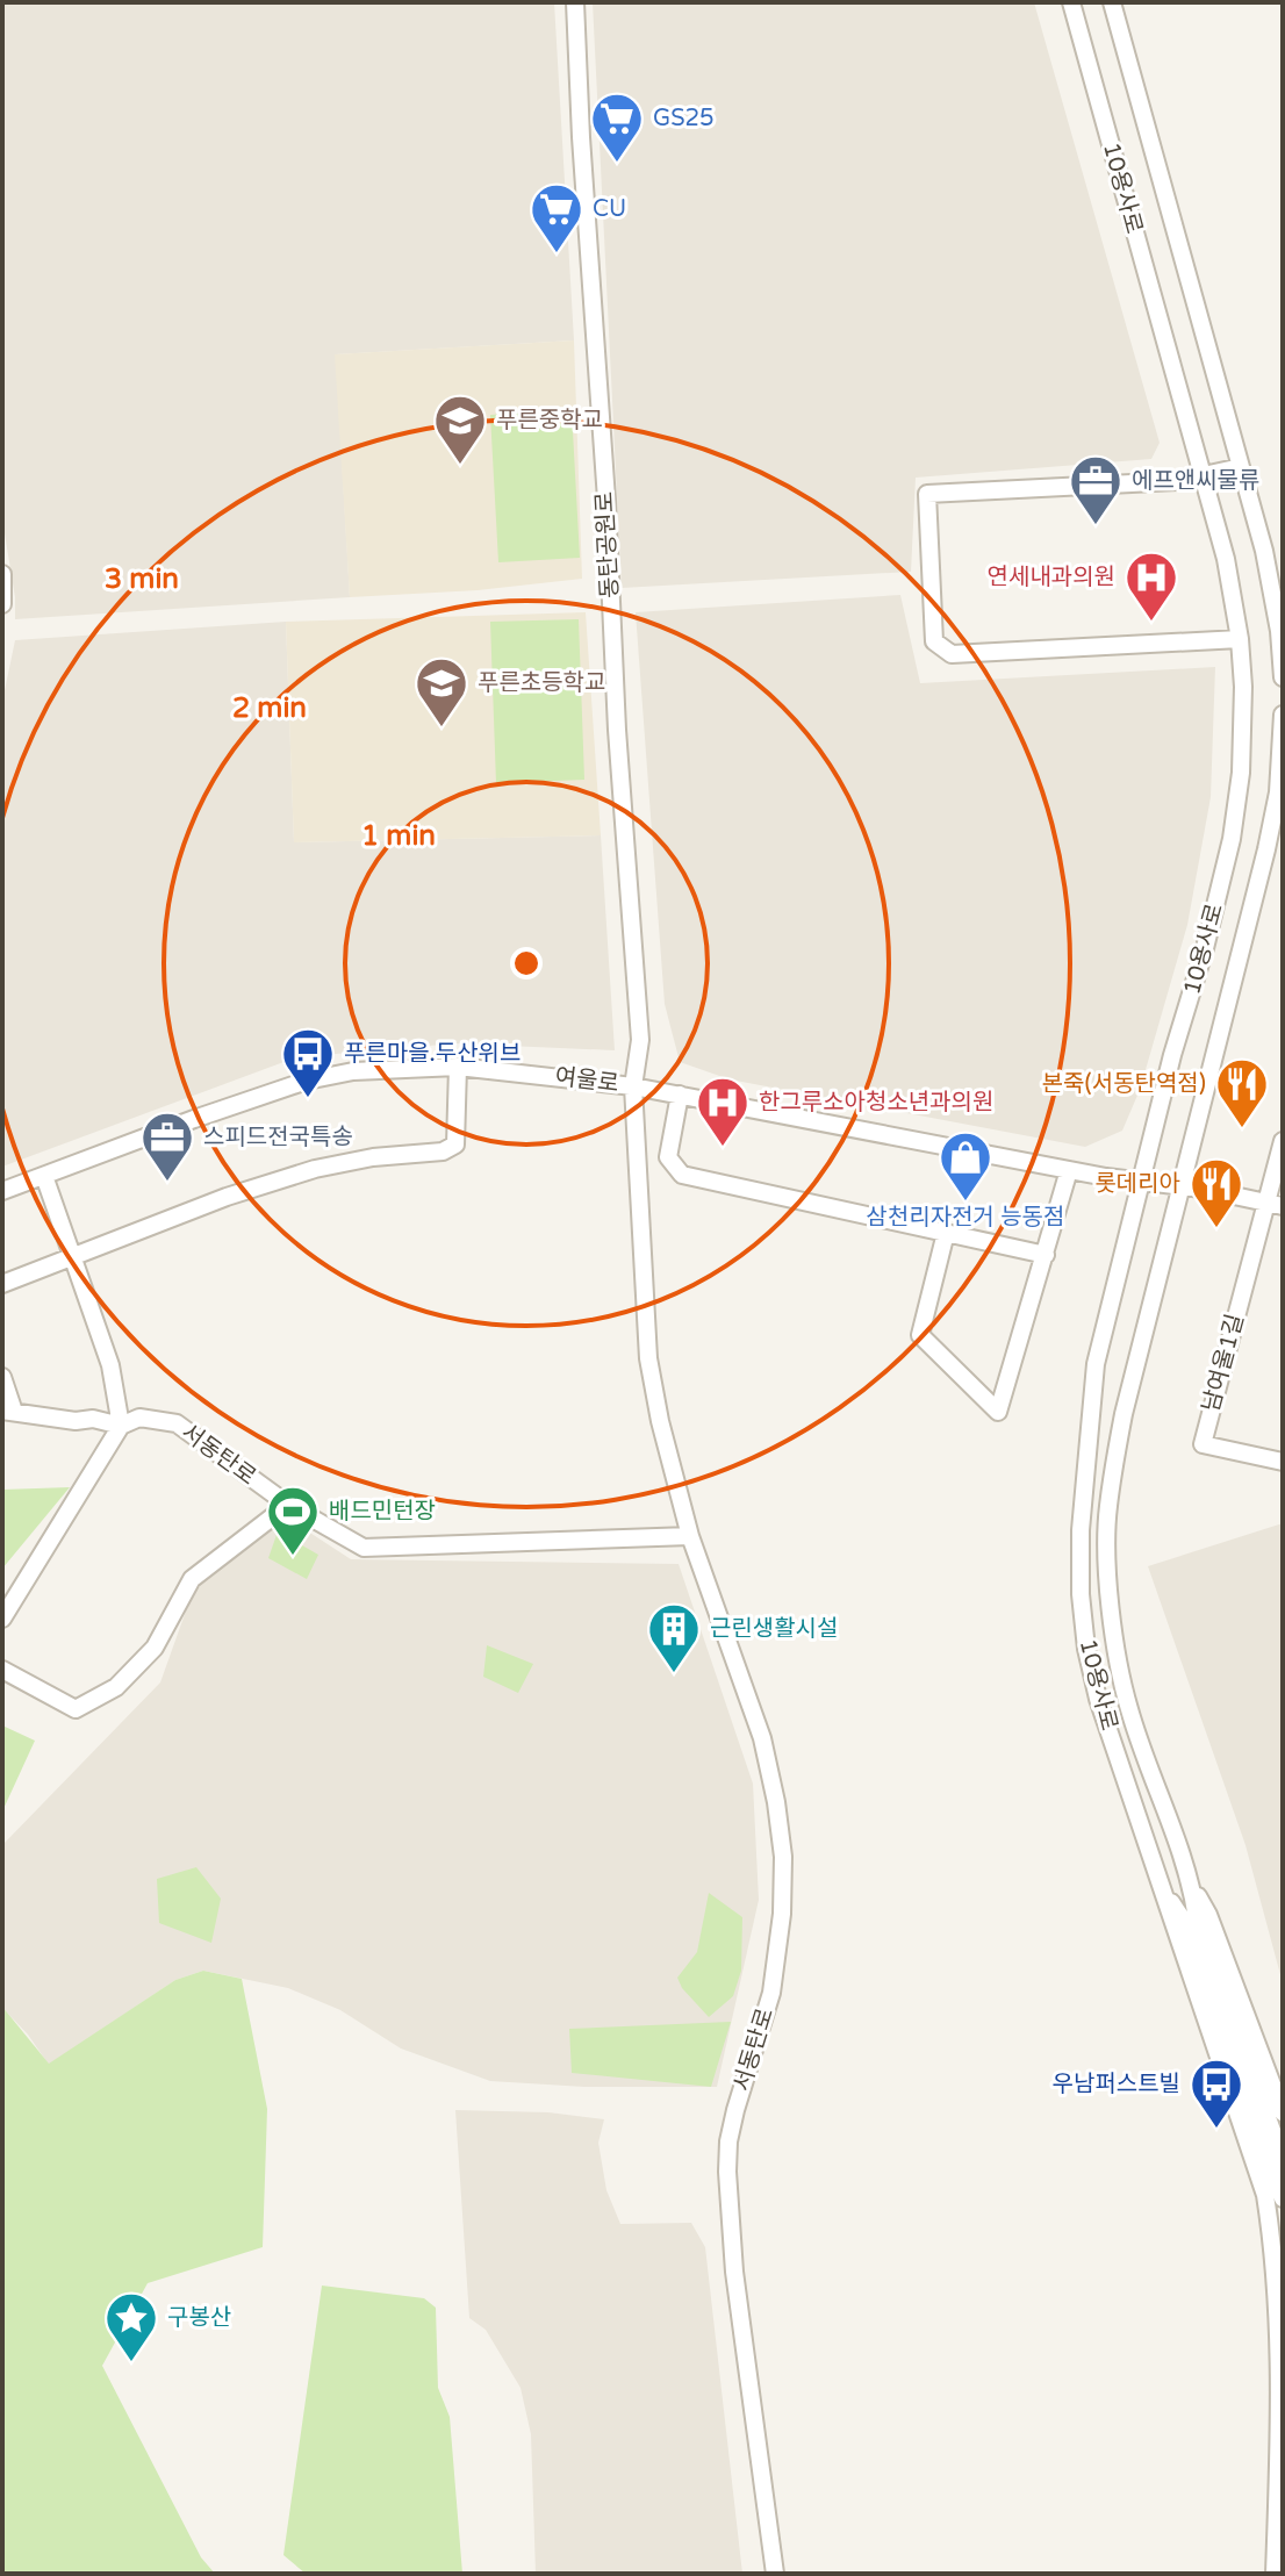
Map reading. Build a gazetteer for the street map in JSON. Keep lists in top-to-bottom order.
{
  "streets": {
    "street": [
      "10용사로",
      "동탄공원로",
      "여울로",
      "남여울1길",
      "서동탄로"
    ]
  },
  "crossings": [
    ["10용사로", "여울로"],
    ["동탄공원로", "여울로"],
    ["동탄공원로", "서동탄로"],
    ["여울로", "남여울1길"],
    ["여울로", "서동탄로"]
  ],
  "places": {
    "supermarket": ["GS25", "CU"],
    "school or university": ["푸른중학교", "푸른초등학교"],
    "office": ["에프앤씨물류", "스피드전국특송"],
    "hospital": ["연세내과의원", "한그루소아청소년과의원"],
    "bus stop": ["푸른마을.두산위브", "우남퍼스트빌"],
    "restaurant": ["본죽(서동탄역점)", "롯데리아"],
    "shop": ["삼천리자전거 능동점"],
    "sports": ["배드민턴장"],
    "building": ["근린생활시설"],
    "place": ["구봉산"]
  },
  "rings": ["3 min", "2 min", "1 min"]
}
